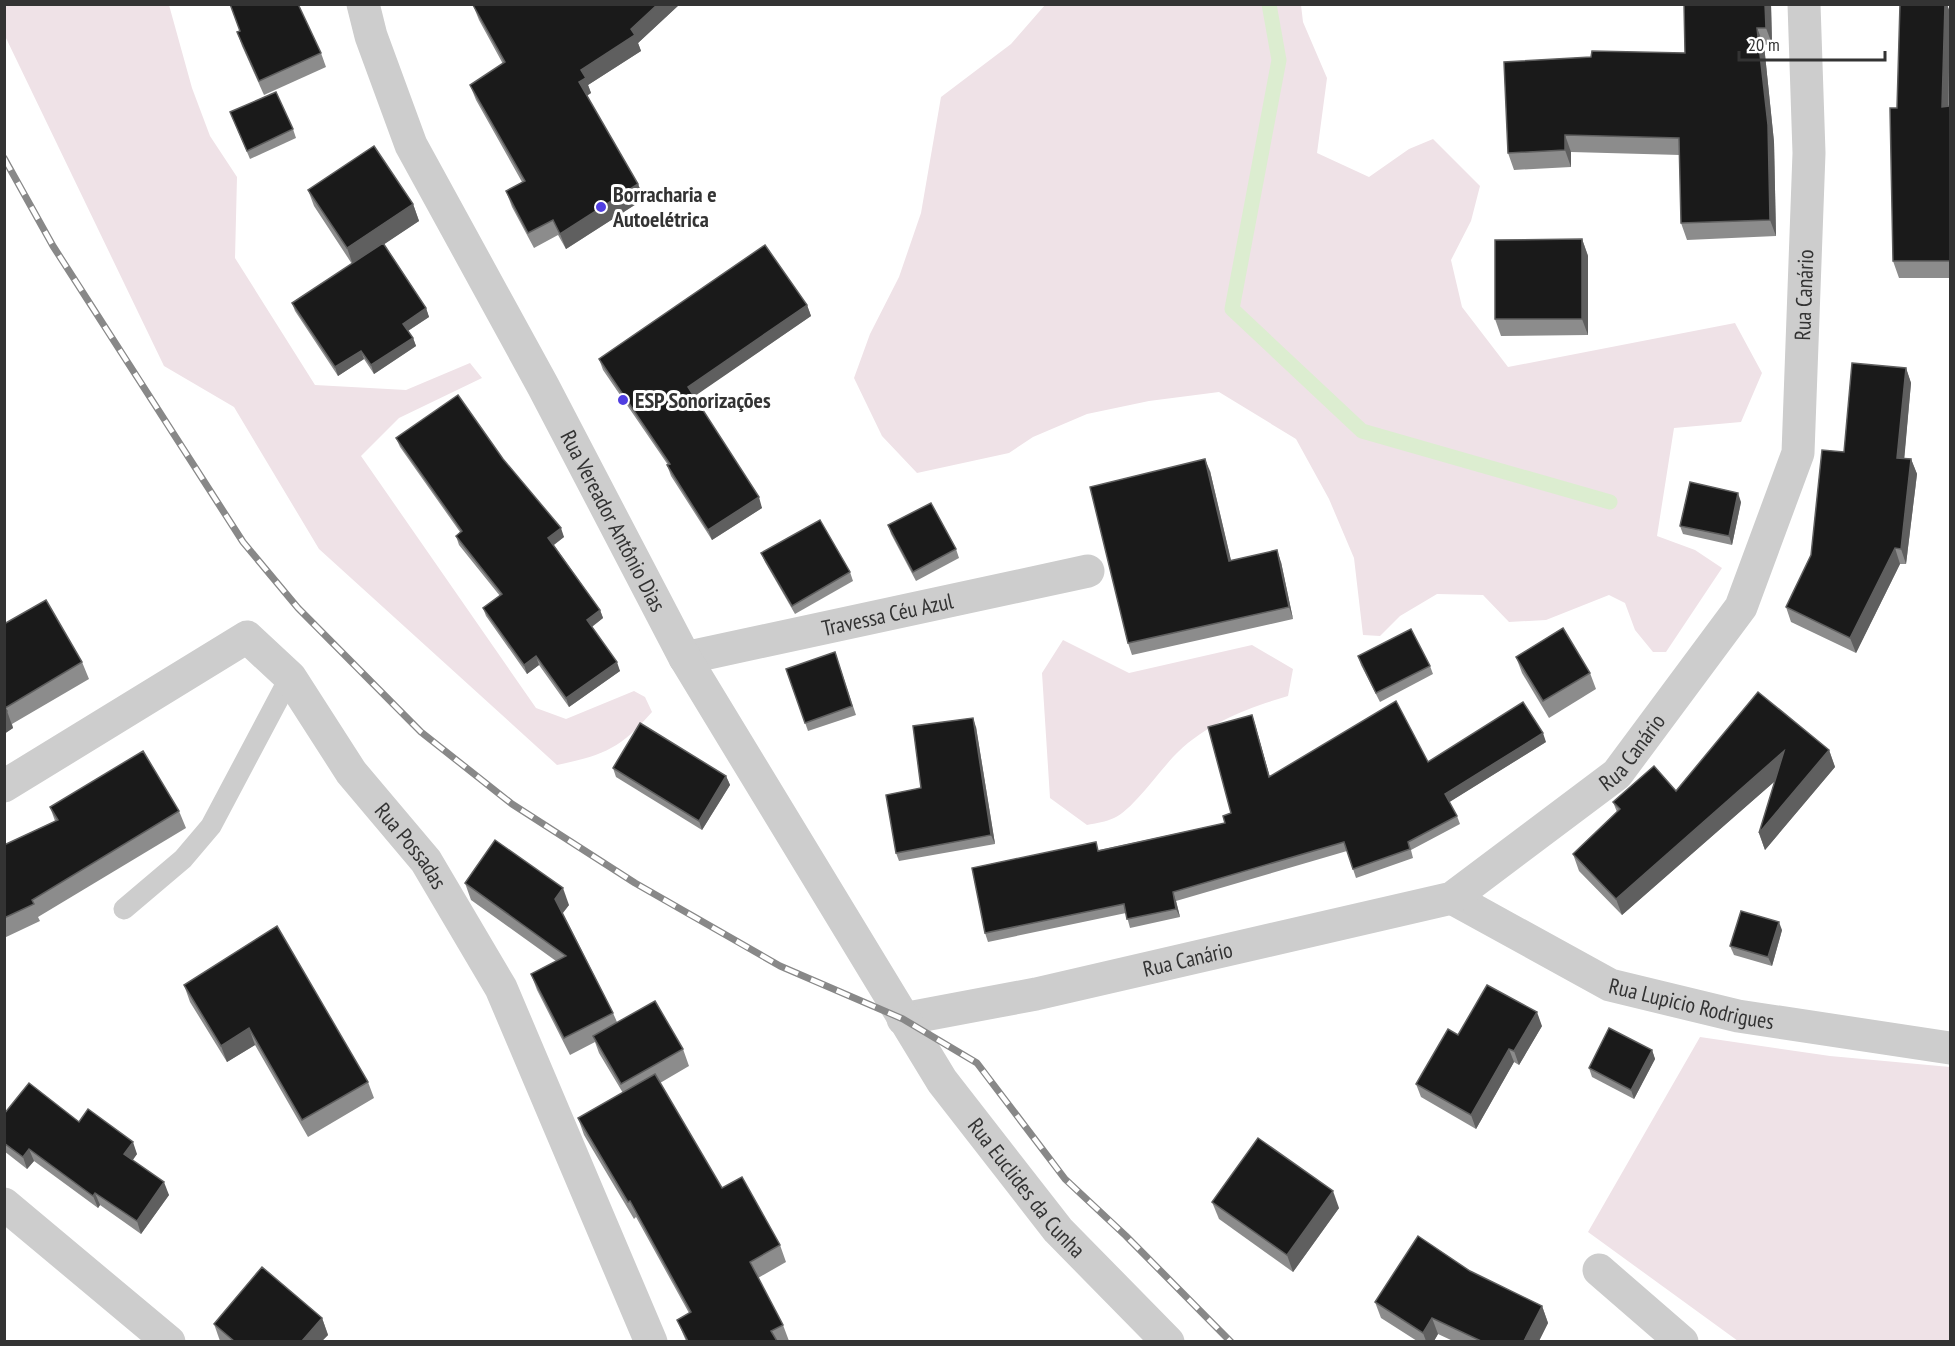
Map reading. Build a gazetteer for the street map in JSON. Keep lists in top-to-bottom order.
{
  "streets": {
    "street": [
      "Rua Canário",
      "Rua Vereador Antônio Dias",
      "Travessa Céu Azul",
      "Rua Possadas",
      "Rua Lupicio Rodrigues",
      "Rua Euclides da Cunha"
    ]
  },
  "crossings": [
    ["Rua Canário", "Rua Vereador Antônio Dias"],
    ["Rua Canário", "Rua Lupicio Rodrigues"],
    ["Rua Canário", "Rua Euclides da Cunha"],
    ["Rua Vereador Antônio Dias", "Travessa Céu Azul"],
    ["Rua Vereador Antônio Dias", "Rua Euclides da Cunha"]
  ],
  "places": ["Borracharia e Autoelétrica", "ESP Sonorizações"],
  "scale_bar": "20 m"
}
